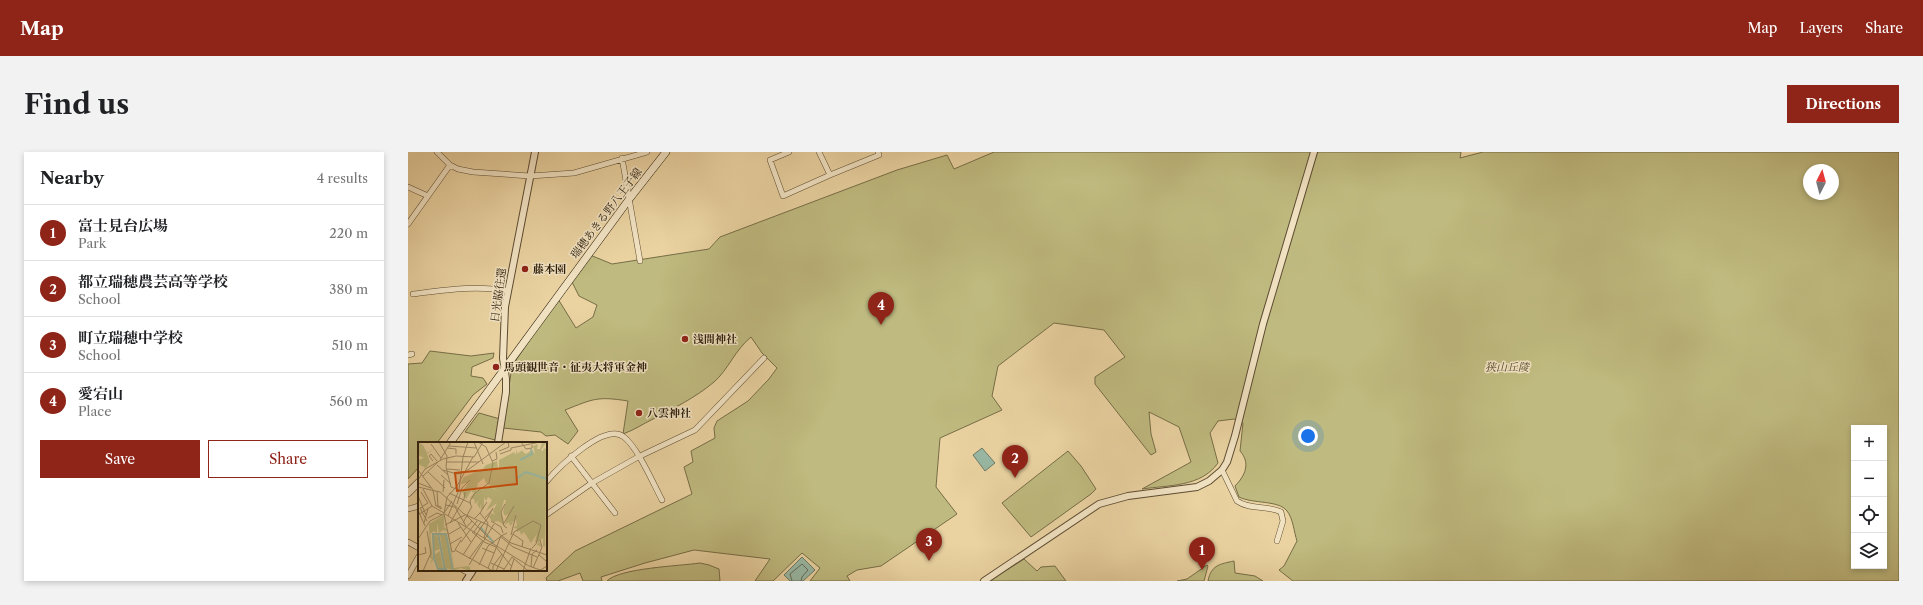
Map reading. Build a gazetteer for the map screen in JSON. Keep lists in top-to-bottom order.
{
  "streets": {
    "main road": ["瑞穂あきる野八王子線"],
    "street": ["日光脇往還"]
  },
  "crossings": [
    ["瑞穂あきる野八王子線", "日光脇往還"]
  ],
  "parks": ["狭山丘陵"],
  "places": [
    "藤本園",
    "浅間神社",
    "馬頭観世音・征夷大将軍金神",
    "八雲神社"
  ],
  "north": "top",
  "page": {
    "header": "Map",
    "nav": ["Map", "Layers", "Share"],
    "buttons": [
      "Directions",
      ["Save", "Share"]
    ],
    "title": "Find us",
    "heading": ["Nearby", "4 results"],
    "list": [
      {
        "mark": "1",
        "name": "富士見台広場",
        "note": "Park",
        "value": "220 m"
      },
      {
        "mark": "2",
        "name": "都立瑞穂農芸高等学校",
        "note": "School",
        "value": "380 m"
      },
      {
        "mark": "3",
        "name": "町立瑞穂中学校",
        "note": "School",
        "value": "510 m"
      },
      {
        "mark": "4",
        "name": "愛宕山",
        "note": "Place",
        "value": "560 m"
      }
    ],
    "pins": [
      "4",
      "2",
      "3",
      "1"
    ],
    "map_buttons": ["+", "−"]
  }
}
